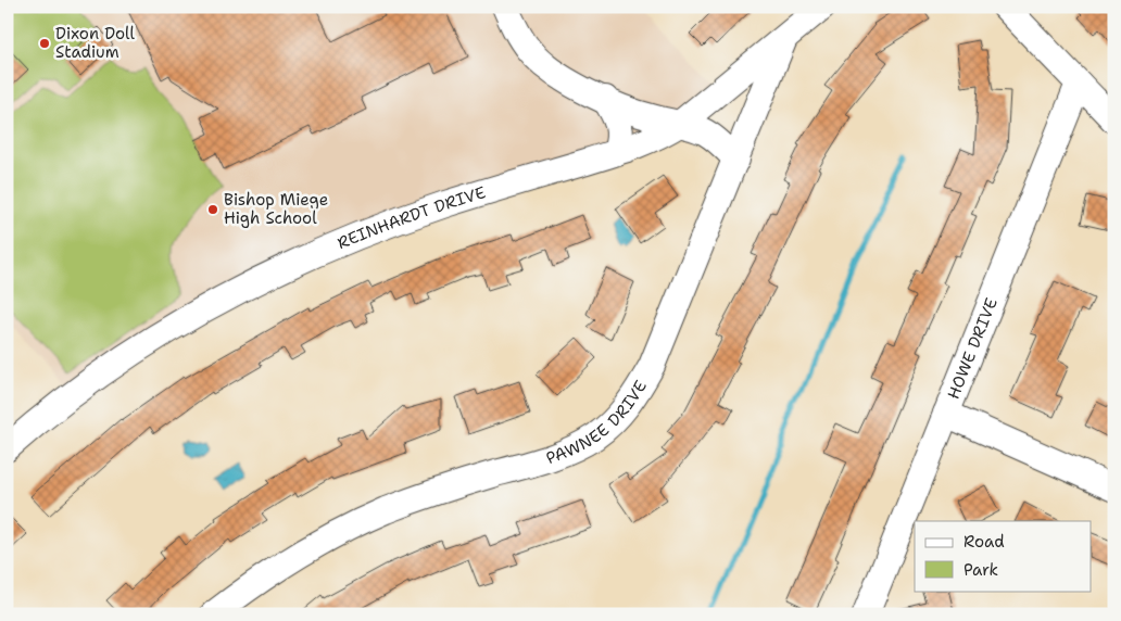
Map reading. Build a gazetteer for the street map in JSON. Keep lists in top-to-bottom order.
{
  "streets": {
    "street": ["REINHARDT DRIVE", "HOWE DRIVE", "PAWNEE DRIVE"]
  },
  "crossings": [
    ["REINHARDT DRIVE", "PAWNEE DRIVE"]
  ],
  "places": ["Dixon Doll Stadium", "Bishop Miege High School"],
  "legend": ["Road", "Park"]
}
